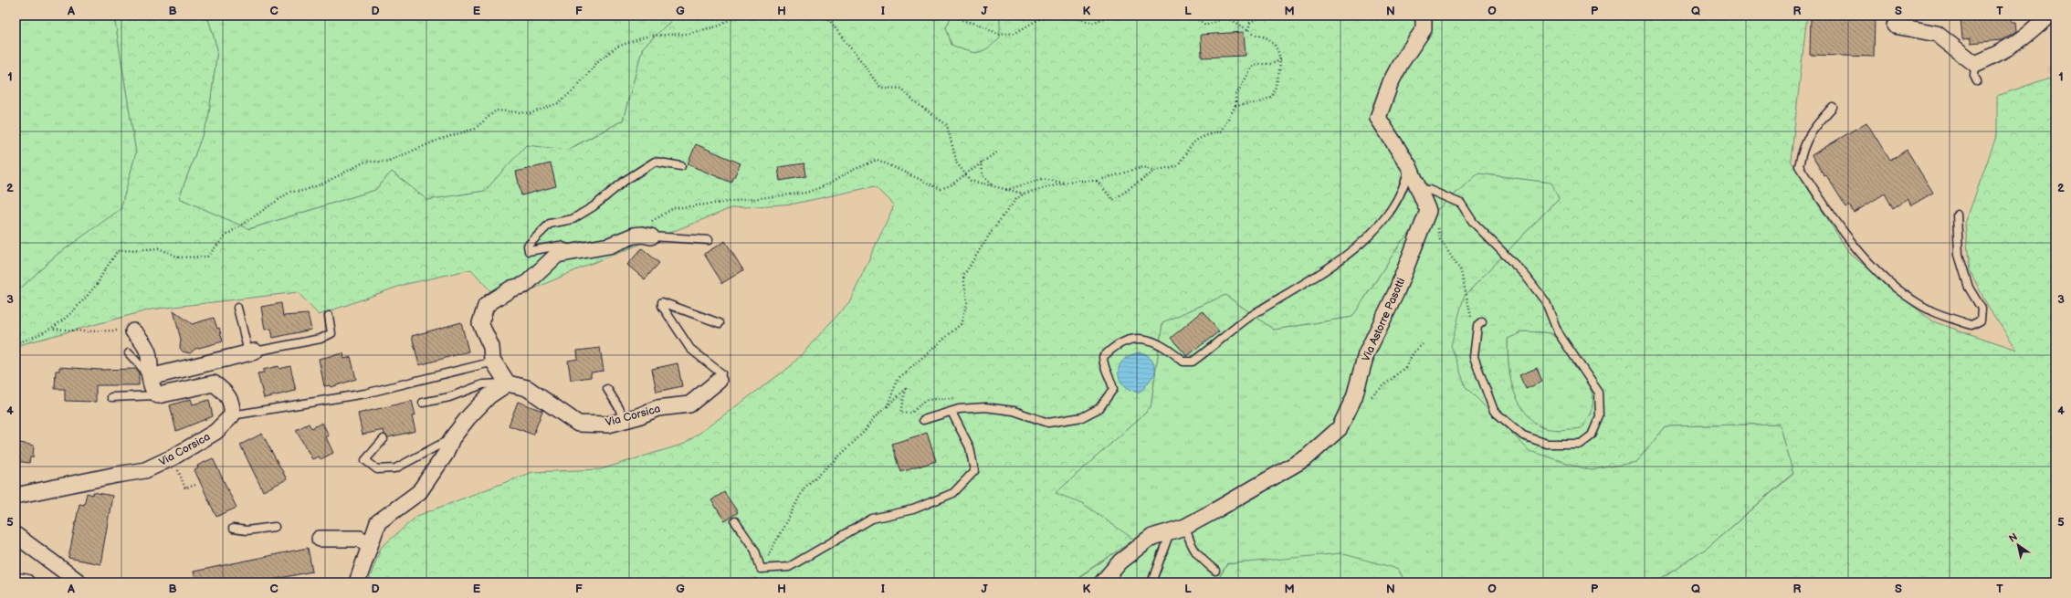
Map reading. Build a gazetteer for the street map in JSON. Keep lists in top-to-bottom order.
{
  "streets": {
    "street": ["Via Astorre Pasotti", "Via Corsica"]
  },
  "north": "top left",
  "grid": {
    "columns": [
      "A",
      "B",
      "C",
      "D",
      "E",
      "F",
      "G",
      "H",
      "I",
      "J",
      "K",
      "L",
      "M",
      "N",
      "O",
      "P",
      "Q",
      "R",
      "S",
      "T"
    ],
    "rows": [
      "1",
      "2",
      "3",
      "4",
      "5"
    ]
  }
}
